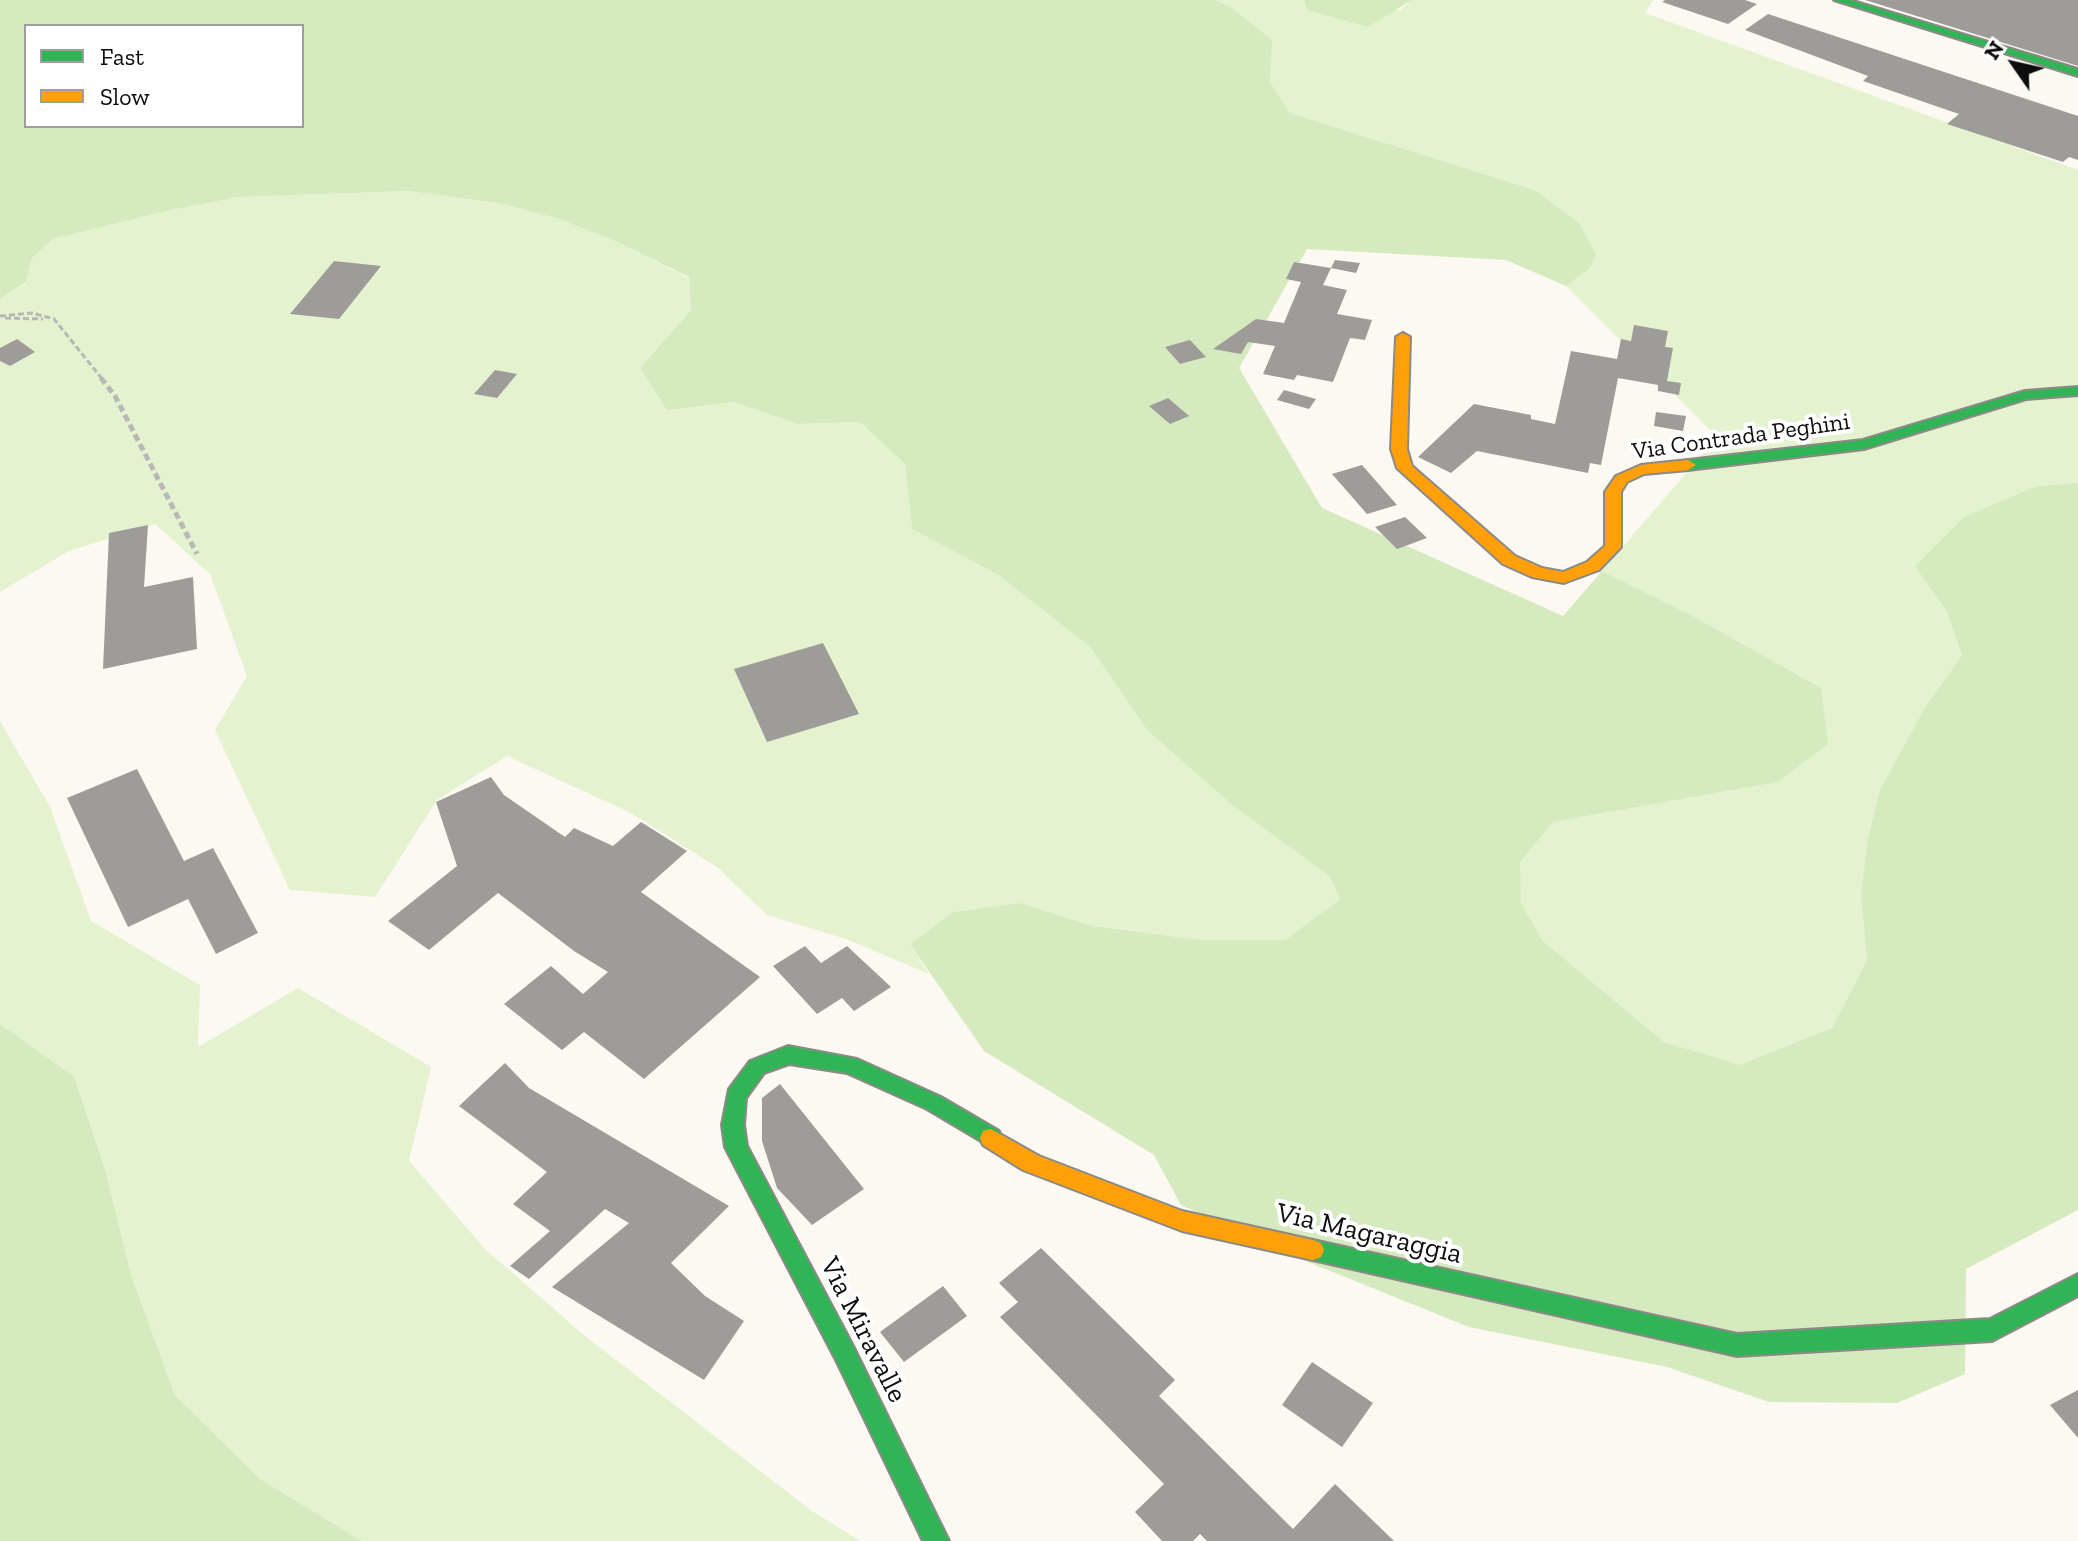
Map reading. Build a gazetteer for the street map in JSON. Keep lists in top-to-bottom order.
{
  "streets": {
    "street": ["Via Contrada Peghini", "Via Magaraggia", "Via Miravalle"]
  },
  "crossings": [
    ["Via Magaraggia", "Via Miravalle"]
  ],
  "legend": ["Fast", "Slow"],
  "north": "top left"
}
